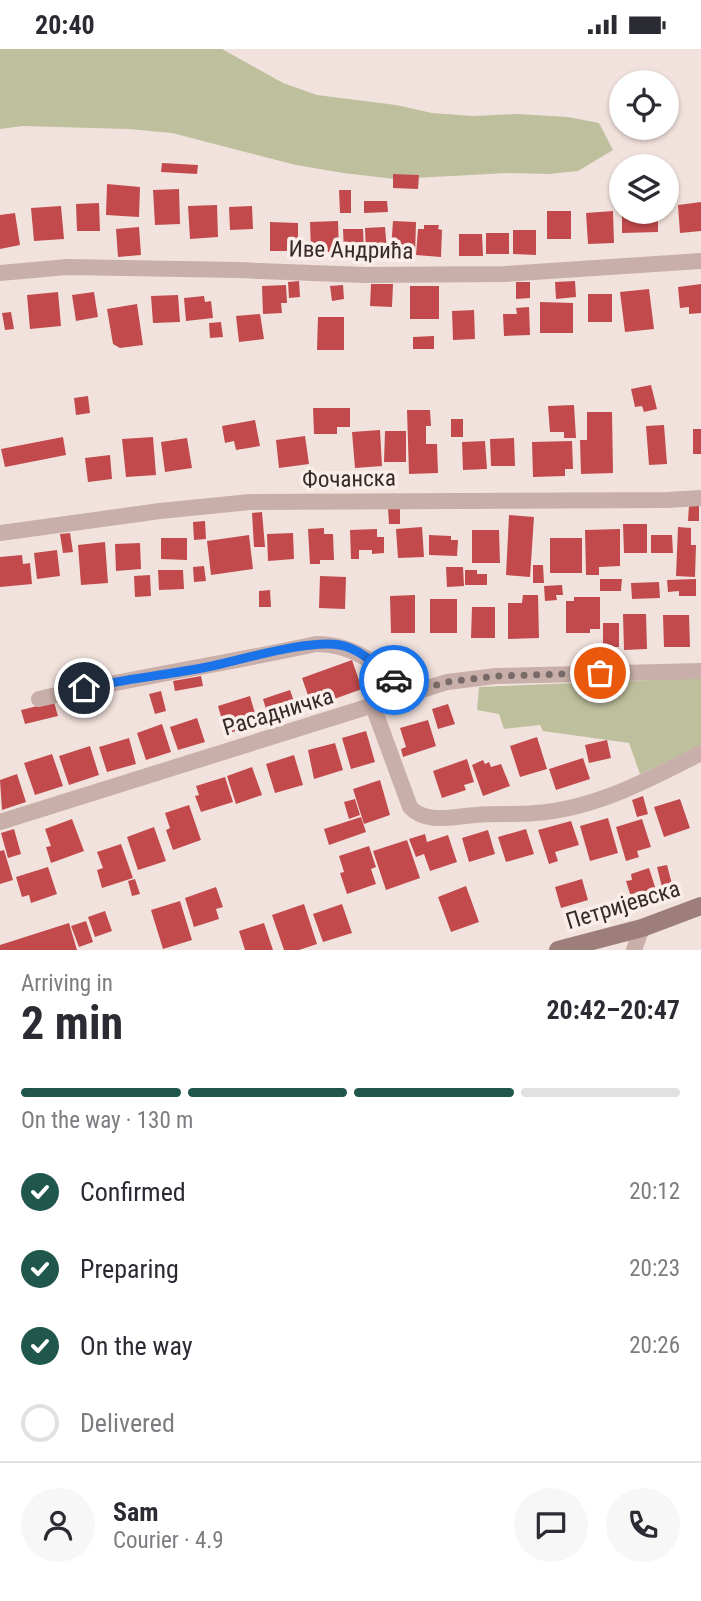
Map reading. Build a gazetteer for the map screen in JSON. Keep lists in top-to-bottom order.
{
  "streets": {
    "main road": ["Петријевска"],
    "street": ["Иве Андрића", "Фочанска", "Расадничка"]
  },
  "page": {
    "status": "20:40",
    "heading": ["2 min", "Arriving in", "20:42–20:47"],
    "panel": ["Sam", "Courier · 4.9"],
    "bar": "On the way · 130 m",
    "list": [
      ["Confirmed", "20:12"],
      ["Preparing", "20:23"],
      ["On the way", "20:26"],
      "Delivered"
    ]
  }
}
